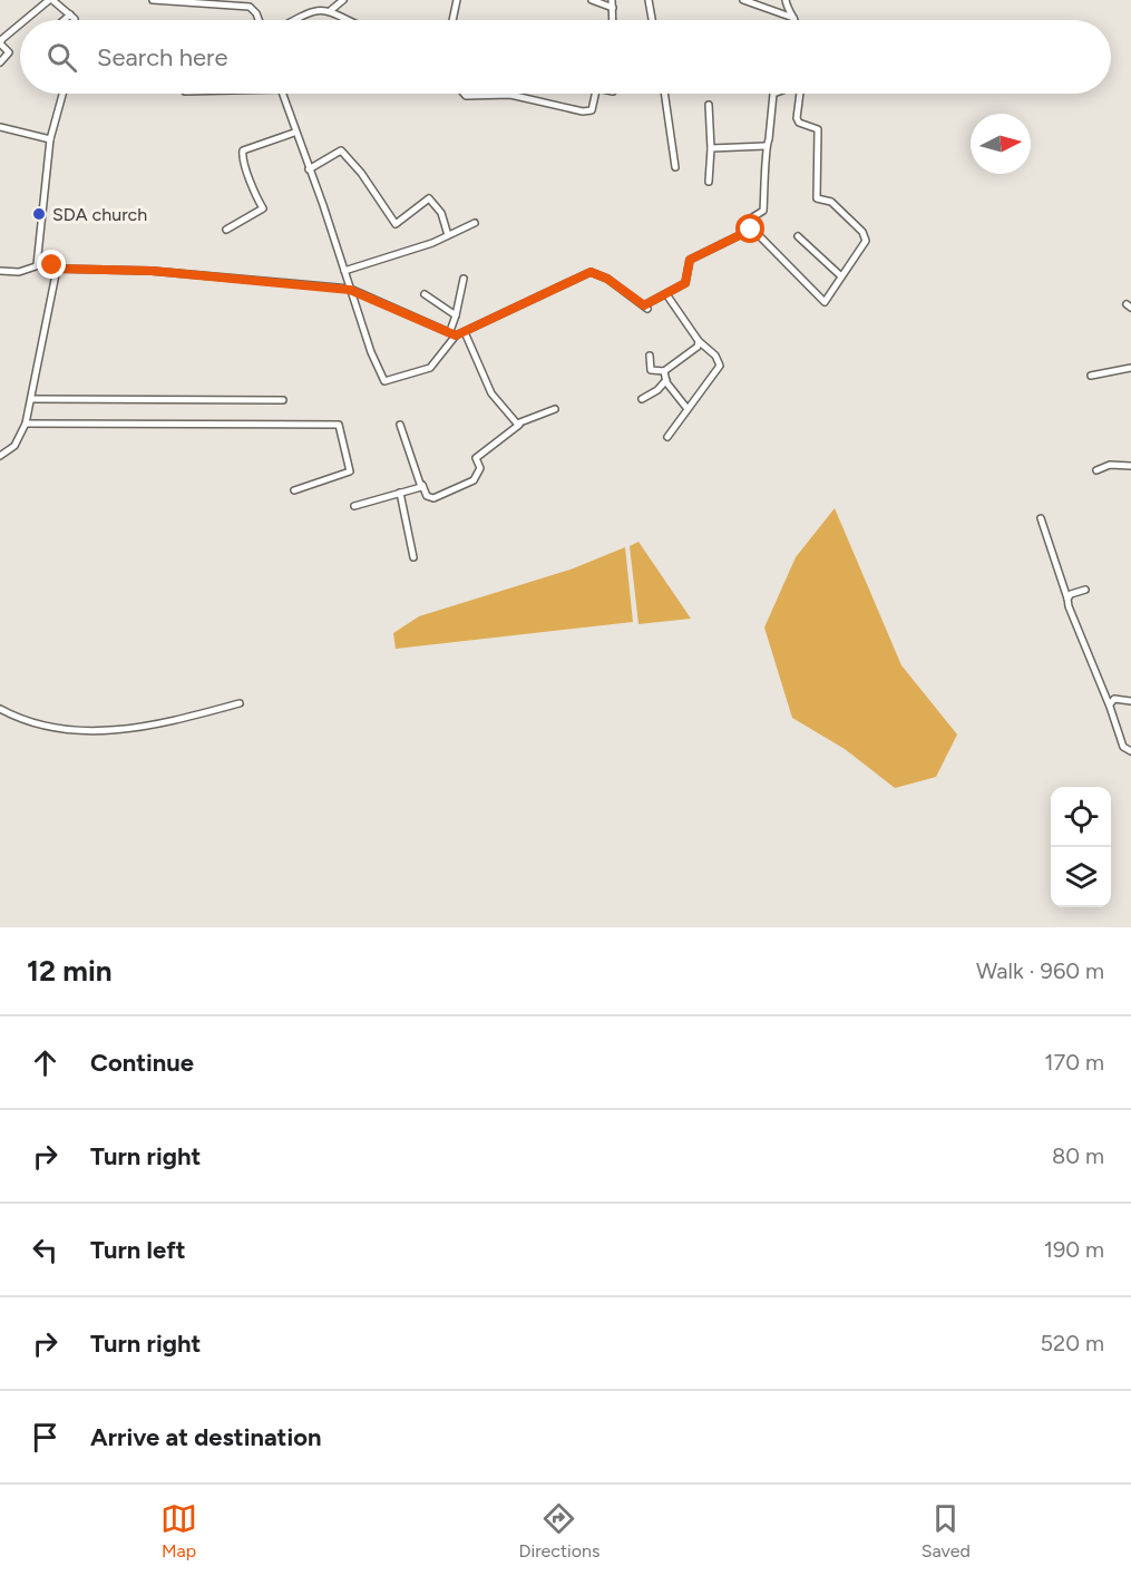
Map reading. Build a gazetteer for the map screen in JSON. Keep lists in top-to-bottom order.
{
  "places": ["SDA church"],
  "north": "right",
  "page": {
    "search": "Search here",
    "heading": ["12 min", "Walk · 960 m"],
    "list": [
      ["Continue", "170 m"],
      ["Turn right", "80 m"],
      ["Turn left", "190 m"],
      ["Turn right", "520 m"],
      "Arrive at destination"
    ],
    "nav": ["Map", "Directions", "Saved"]
  }
}
